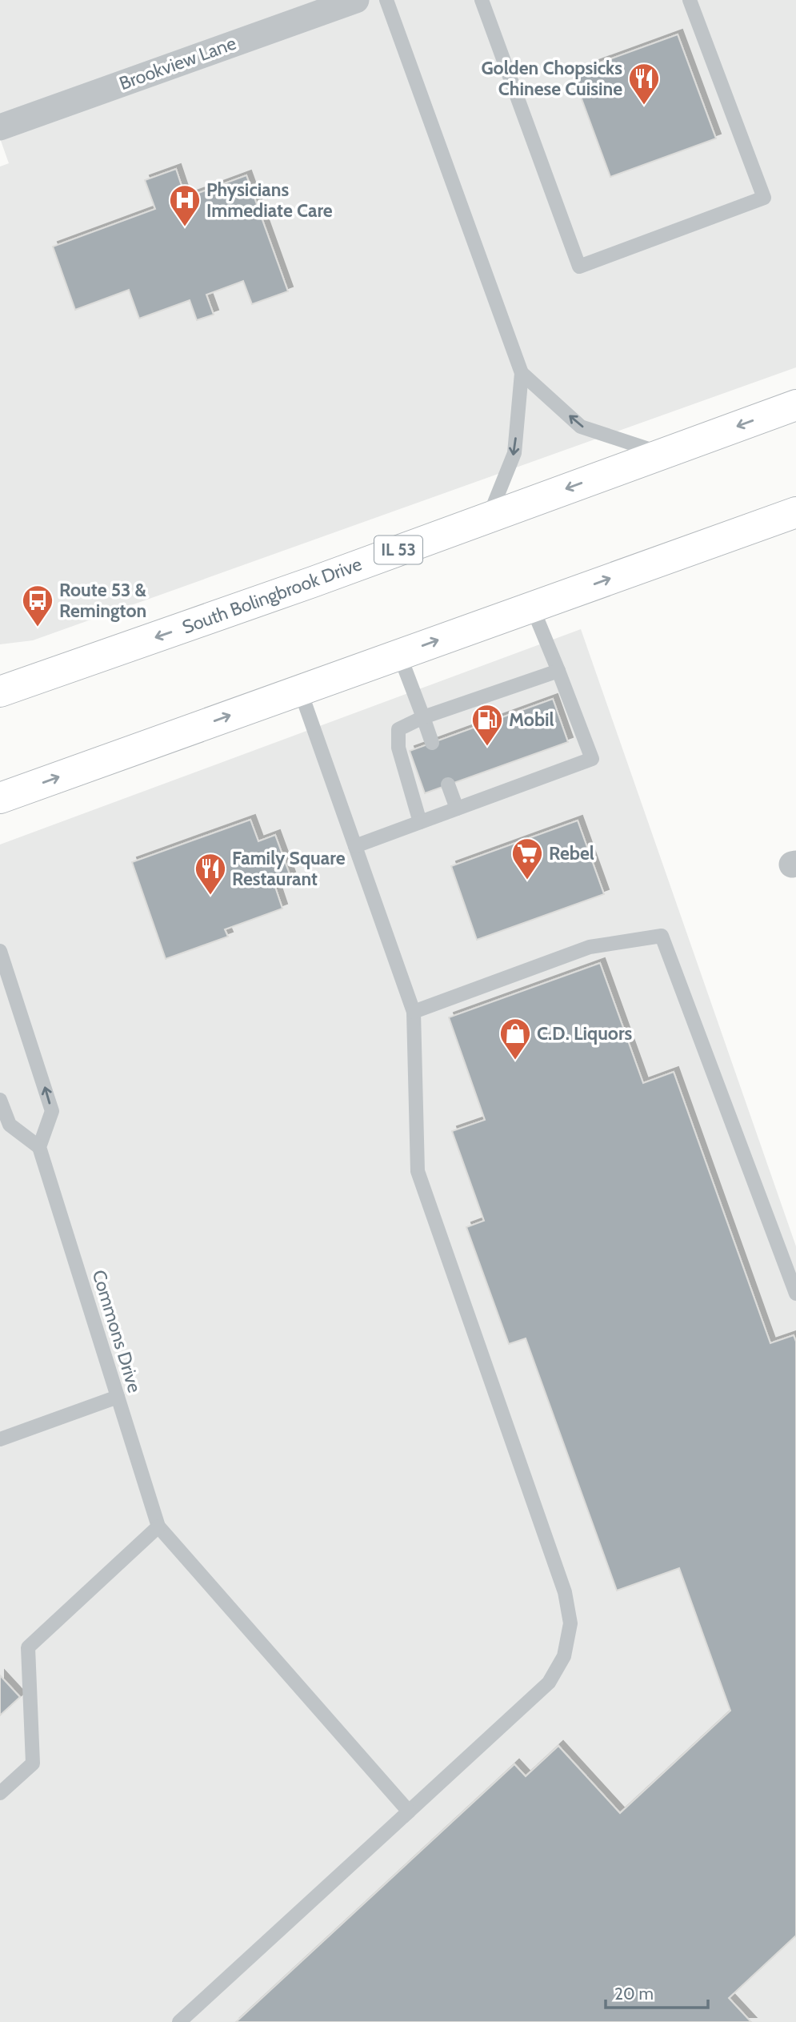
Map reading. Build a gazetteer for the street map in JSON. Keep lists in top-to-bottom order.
{
  "streets": {
    "main road": ["IL 53", "South Bolingbrook Drive"],
    "street": ["Brookview Lane"],
    "lane": ["Commons Drive"]
  },
  "places": {
    "restaurant": ["Golden Chopsicks Chinese Cuisine", "Family Square Restaurant"],
    "hospital": ["Physicians Immediate Care"],
    "bus stop": ["Route 53 & Remington"],
    "fuel station": ["Mobil"],
    "supermarket": ["Rebel"],
    "shop": ["C.D. Liquors"]
  },
  "scale_bar": "20 m"
}
